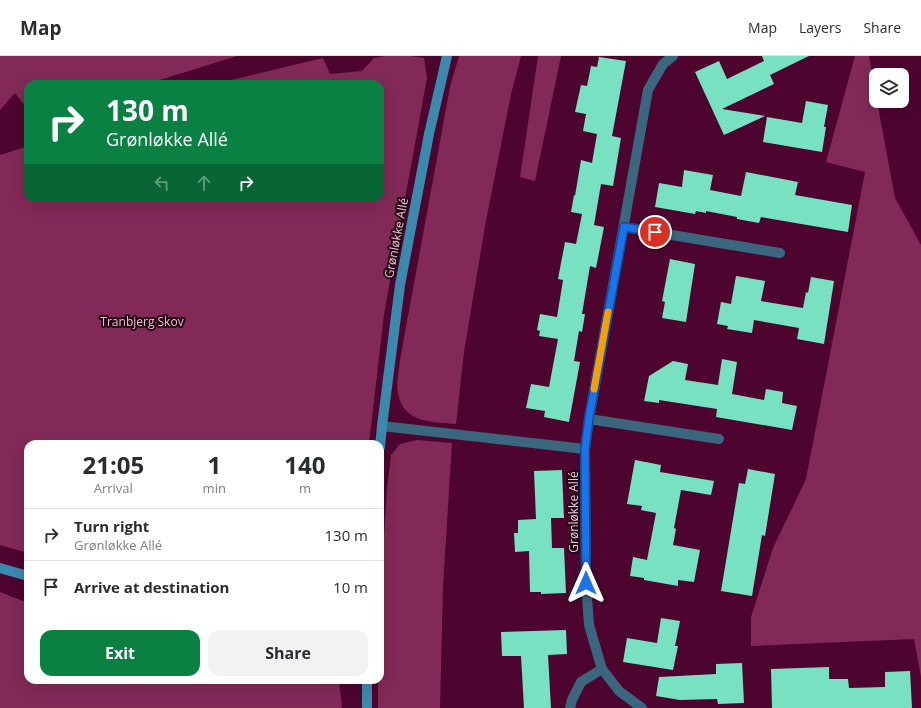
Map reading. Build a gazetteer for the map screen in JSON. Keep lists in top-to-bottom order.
{
  "streets": {
    "street": ["Grønløkke Allé"]
  },
  "parks": ["Tranbjerg Skov"],
  "page": {
    "header": "Map",
    "nav": ["Map", "Layers", "Share"],
    "turn": ["130 m", "Grønløkke Allé"],
    "eta": [
      "21:05",
      "Arrival",
      "1",
      "min",
      "140",
      "m"
    ],
    "list": [
      {
        "name": "Turn right",
        "note": "Grønløkke Allé",
        "value": "130 m"
      },
      {
        "name": "Arrive at destination",
        "value": "10 m"
      }
    ],
    "buttons": ["Exit", "Share"]
  }
}
